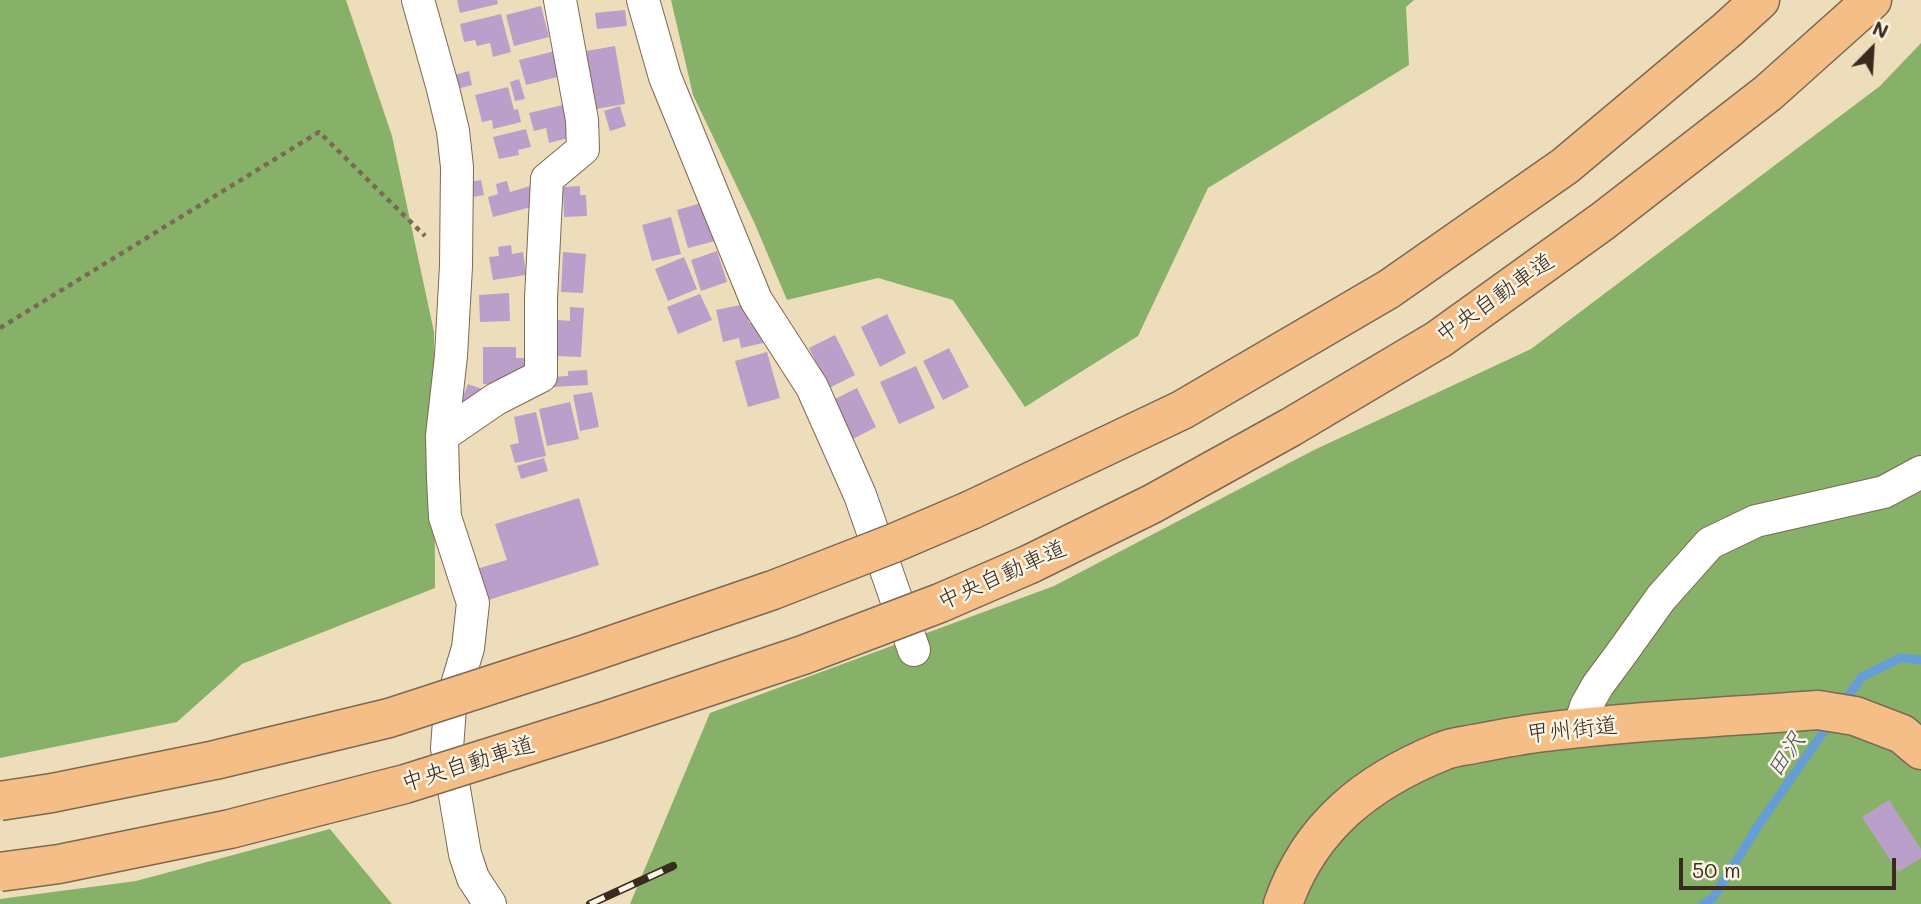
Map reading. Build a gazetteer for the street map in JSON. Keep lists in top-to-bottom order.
{
  "streets": {
    "highway": ["中央自動車道", "甲州街道"]
  },
  "water": ["田沢"],
  "scale_bar": "50 m",
  "north": "top right"
}
